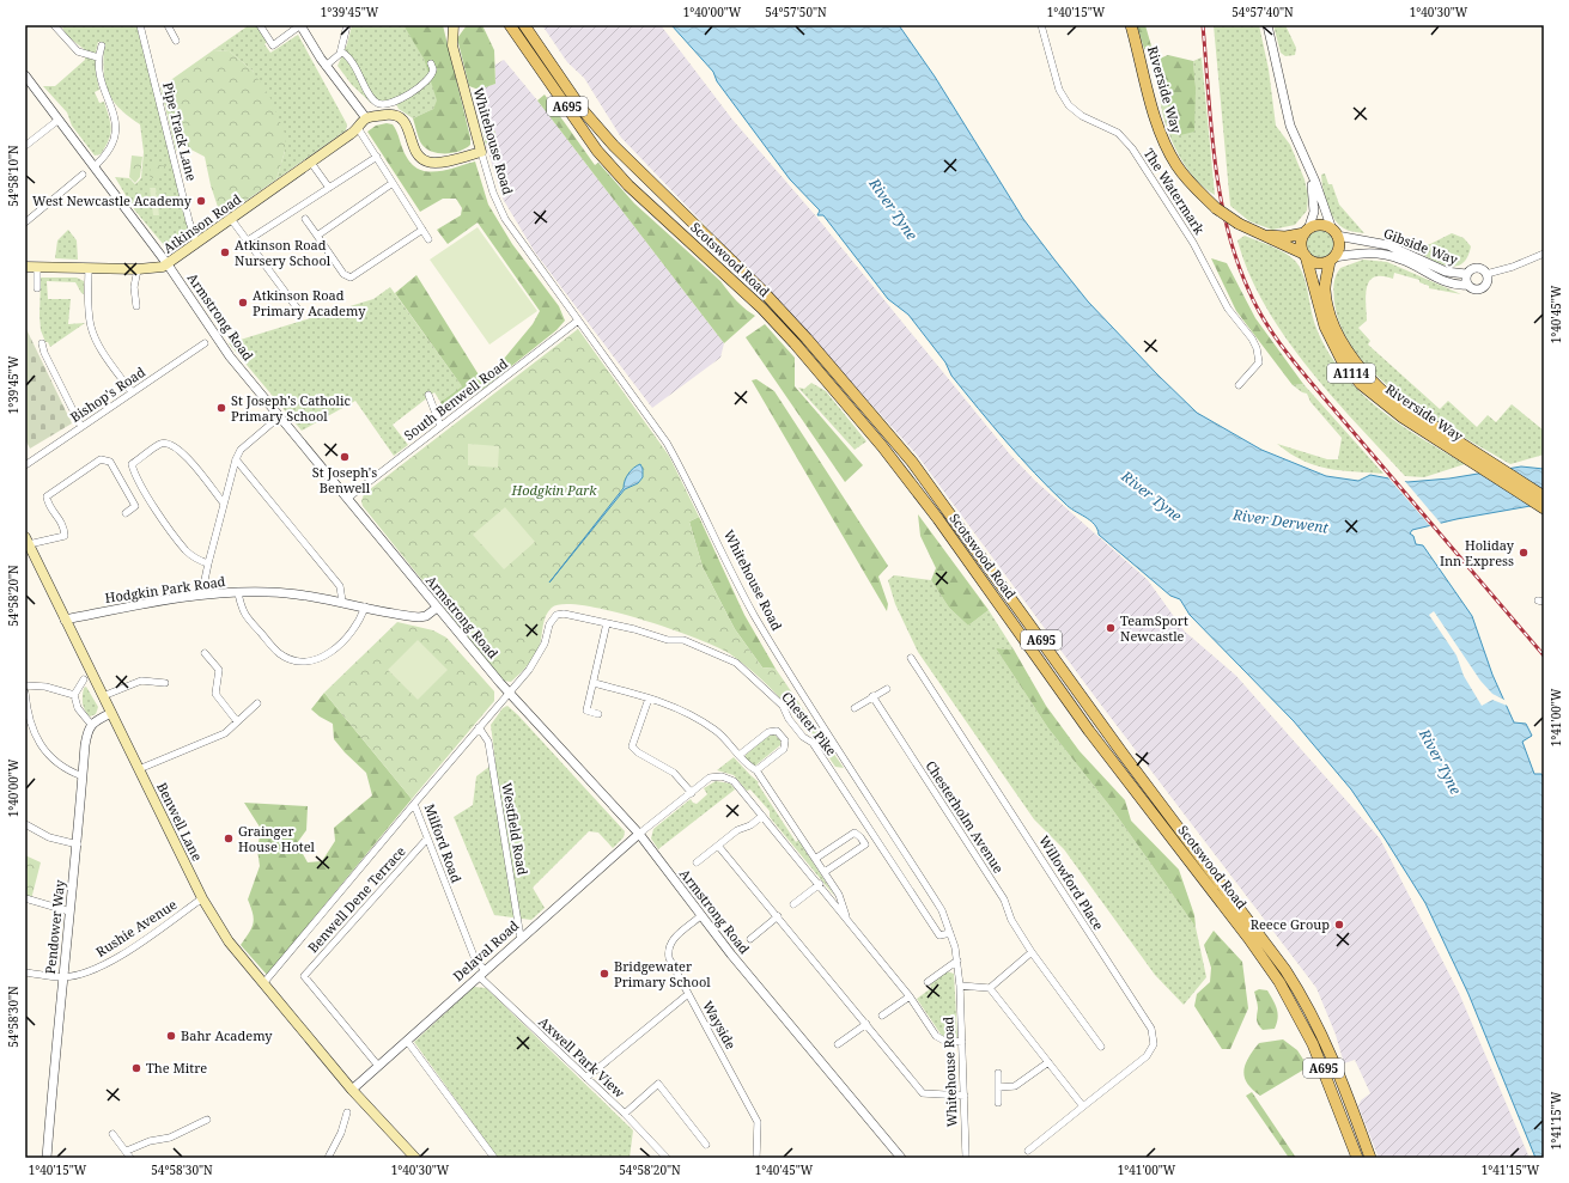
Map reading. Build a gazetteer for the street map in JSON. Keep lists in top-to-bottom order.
{
  "streets": {
    "main road": [
      "Riverside Way",
      "A695",
      "Whitehouse Road",
      "Atkinson Road",
      "Scotswood Road",
      "A1114",
      "Benwell Lane"
    ],
    "street": [
      "Pipe Track Lane",
      "The Watermark",
      "Gibside Way",
      "Armstrong Road",
      "Bishop's Road",
      "South Benwell Road",
      "Hodgkin Park Road",
      "Chester Pike",
      "Chesterholm Avenue",
      "Westfield Road",
      "Milford Road",
      "Willowford Place",
      "Benwell Dene Terrace",
      "Pendower Way",
      "Rushie Avenue",
      "Delaval Road",
      "Wayside",
      "Axwell Park View"
    ]
  },
  "crossings": [
    ["Riverside Way", "Gibside Way"],
    ["Pipe Track Lane", "Atkinson Road"],
    ["Whitehouse Road", "South Benwell Road"],
    ["Whitehouse Road", "Chester Pike"],
    ["Atkinson Road", "Armstrong Road"],
    ["Armstrong Road", "South Benwell Road"],
    ["Armstrong Road", "Hodgkin Park Road"],
    ["Armstrong Road", "Chester Pike"],
    ["Armstrong Road", "Milford Road"],
    ["Armstrong Road", "Delaval Road"],
    ["Armstrong Road", "Wayside"],
    ["Hodgkin Park Road", "Benwell Lane"],
    ["Chester Pike", "Milford Road"],
    ["Benwell Lane", "Pendower Way"],
    ["Benwell Lane", "Rushie Avenue"],
    ["Benwell Lane", "Delaval Road"],
    ["Westfield Road", "Milford Road"],
    ["Westfield Road", "Delaval Road"],
    ["Milford Road", "Benwell Dene Terrace"],
    ["Milford Road", "Delaval Road"],
    ["Milford Road", "Axwell Park View"],
    ["Benwell Dene Terrace", "Delaval Road"],
    ["Pendower Way", "Rushie Avenue"],
    ["Delaval Road", "Axwell Park View"]
  ],
  "water": ["River Tyne", "River Derwent"],
  "parks": ["Hodgkin Park"],
  "places": [
    "West Newcastle Academy",
    "Atkinson Road Nursery School",
    "Atkinson Road Primary Academy",
    "St Joseph's Catholic Primary School",
    "St Joseph's Benwell",
    "Holiday Inn Express",
    "TeamSport Newcastle",
    "Grainger House Hotel",
    "Reece Group",
    "Bridgewater Primary School",
    "Bahr Academy",
    "The Mitre"
  ],
  "coordinates": [
    "1°39'45\"W",
    "1°40'00\"W",
    "54°57'50\"N",
    "1°40'15\"W",
    "54°57'40\"N",
    "1°40'30\"W",
    "54°58'10\"N",
    "1°40'45\"W",
    "54°58'20\"N",
    "1°41'00\"W",
    "54°58'30\"N",
    "1°41'15\"W"
  ]
}
